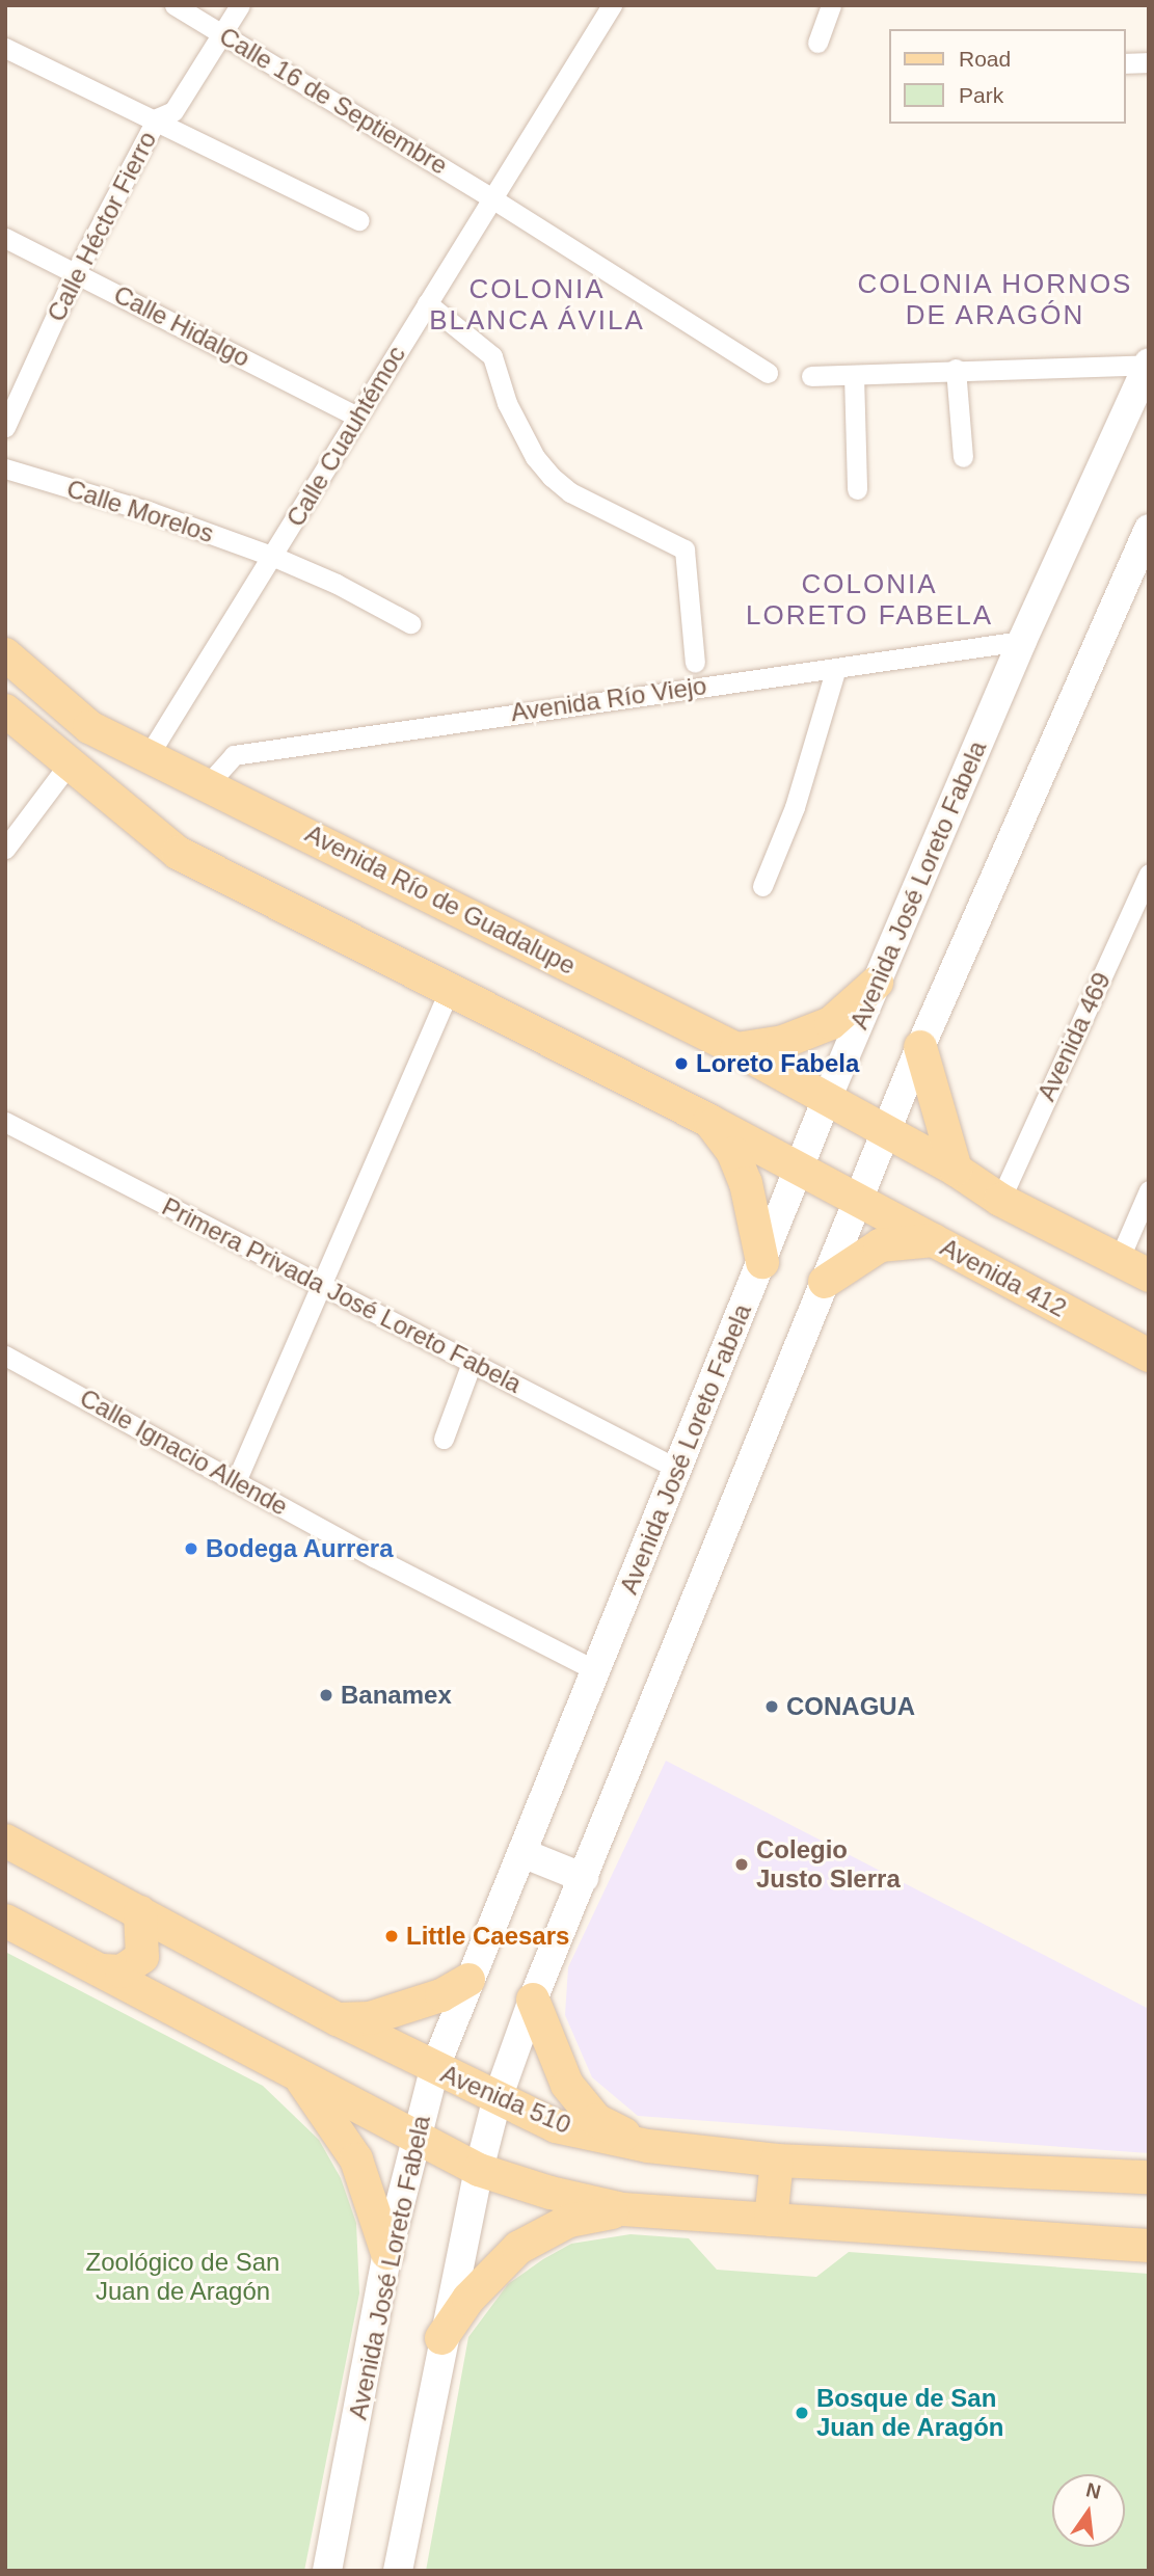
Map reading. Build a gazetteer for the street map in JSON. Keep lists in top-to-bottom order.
{
  "streets": {
    "main road": [
      "Avenida José Loreto Fabela",
      "Avenida Río de Guadalupe",
      "Avenida 412",
      "Avenida 510"
    ],
    "street": [
      "Calle 16 de Septiembre",
      "Calle Héctor Fierro",
      "Calle Hidalgo",
      "Calle Cuauhtémoc",
      "Calle Morelos",
      "Avenida Río Viejo",
      "Avenida 469",
      "Primera Privada José Loreto Fabela",
      "Calle Ignacio Allende"
    ]
  },
  "crossings": [
    ["Calle 16 de Septiembre", "Calle Héctor Fierro"],
    ["Calle 16 de Septiembre", "Calle Cuauhtémoc"],
    ["Calle Héctor Fierro", "Calle Hidalgo"],
    ["Calle Hidalgo", "Calle Cuauhtémoc"],
    ["Calle Cuauhtémoc", "Calle Morelos"],
    ["Calle Cuauhtémoc", "Avenida Río de Guadalupe"],
    ["Avenida Río Viejo", "Avenida José Loreto Fabela"],
    ["Avenida Río Viejo", "Avenida Río de Guadalupe"],
    ["Avenida José Loreto Fabela", "Avenida Río de Guadalupe"],
    ["Avenida José Loreto Fabela", "Primera Privada José Loreto Fabela"],
    ["Avenida José Loreto Fabela", "Calle Ignacio Allende"],
    ["Avenida José Loreto Fabela", "Avenida 510"]
  ],
  "districts": ["COLONIA HORNOS DE ARAGÓN", "COLONIA BLANCA ÁVILA", "COLONIA LORETO FABELA"],
  "parks": ["Zoológico de San Juan de Aragón"],
  "places": [
    "Loreto Fabela",
    "Bodega Aurrera",
    "Banamex",
    "CONAGUA",
    "Colegio Justo SIerra",
    "Little Caesars",
    "Bosque de San Juan de Aragón"
  ],
  "legend": ["Road", "Park"],
  "north": "top"
}
